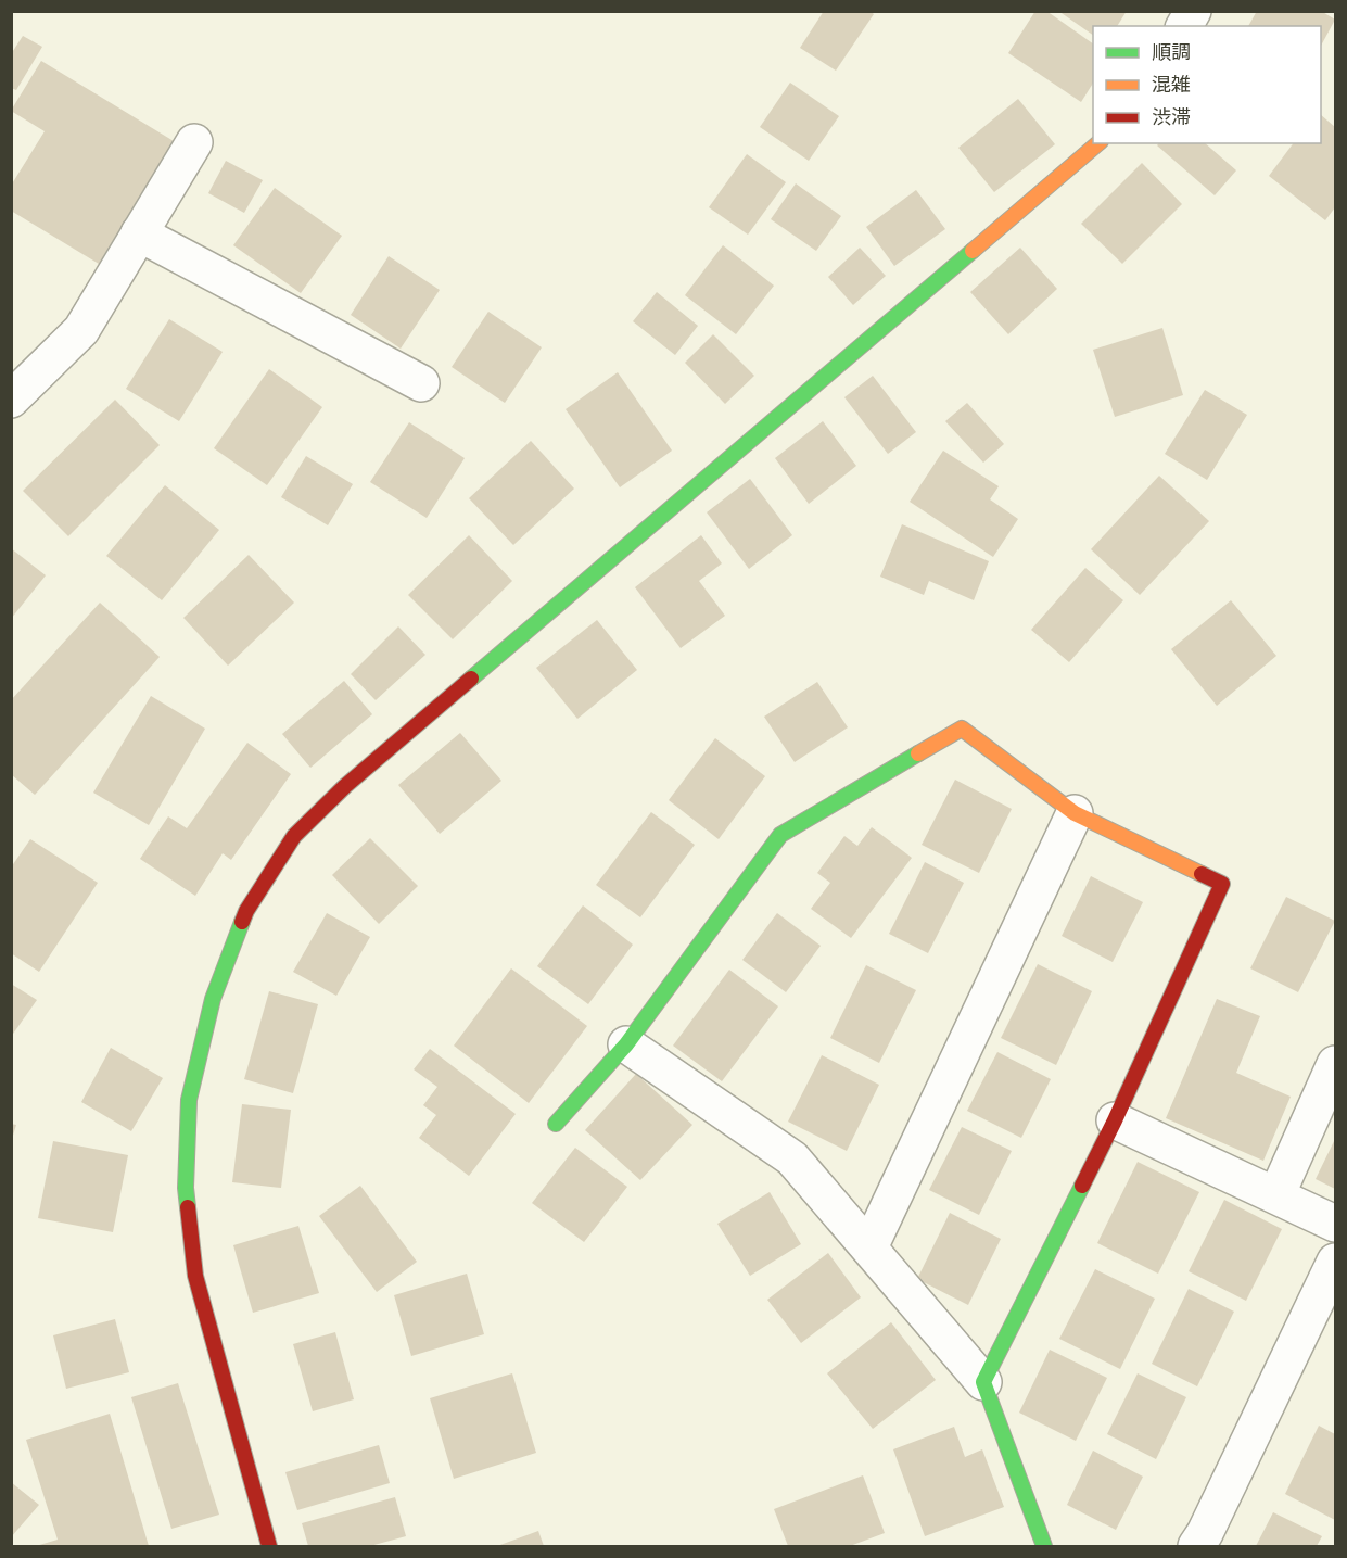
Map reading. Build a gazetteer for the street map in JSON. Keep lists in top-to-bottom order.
{
  "legend": ["順調", "混雑", "渋滞"]
}
